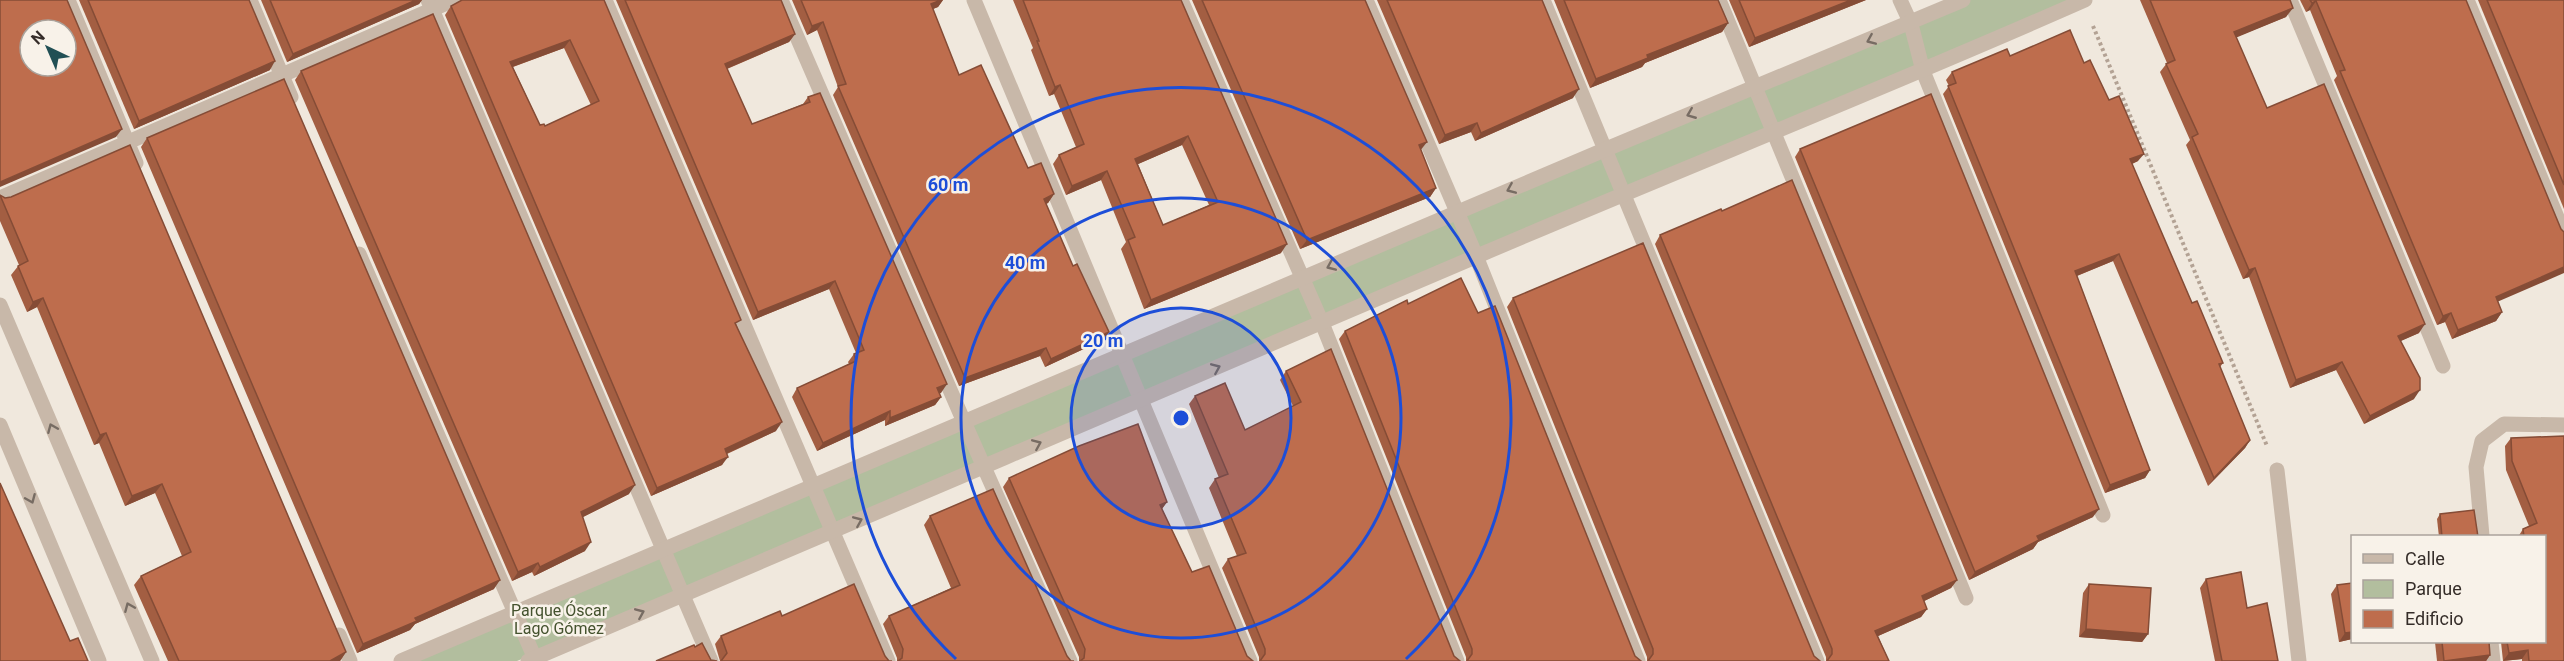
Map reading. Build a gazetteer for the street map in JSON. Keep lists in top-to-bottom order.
{
  "parks": ["Parque Óscar Lago Gómez"],
  "legend": ["Calle", "Parque", "Edificio"],
  "north": "top left",
  "rings": ["60 m", "40 m", "20 m"]
}
